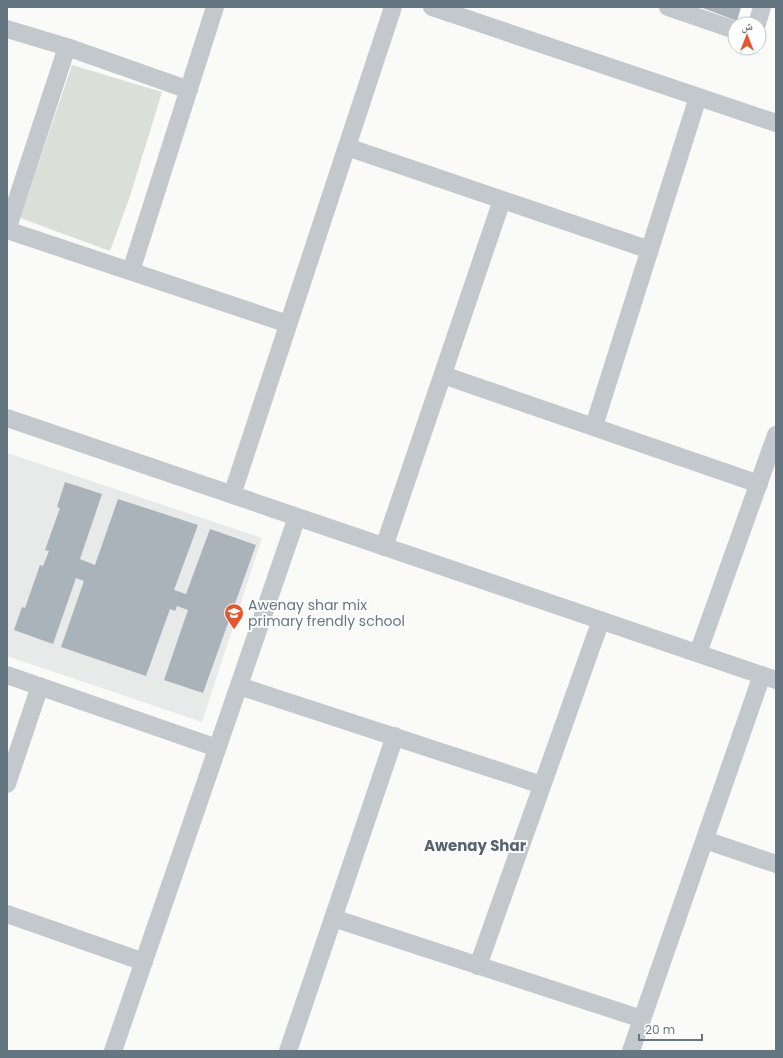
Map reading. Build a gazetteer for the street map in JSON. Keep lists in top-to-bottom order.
{
  "districts": ["Awenay Shar"],
  "places": {
    "school or university": ["Awenay shar mix primary frendly school"]
  },
  "scale_bar": "20 m",
  "north": "top"
}
